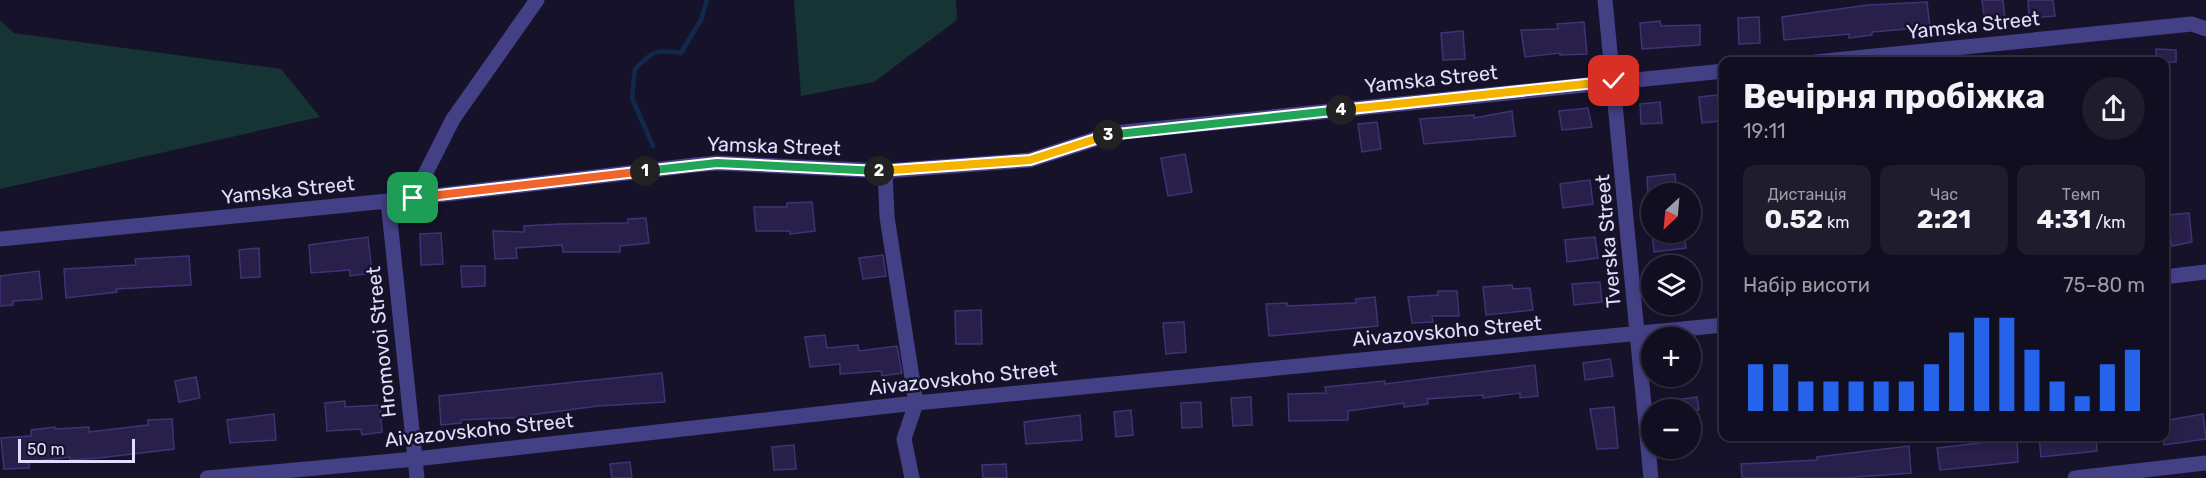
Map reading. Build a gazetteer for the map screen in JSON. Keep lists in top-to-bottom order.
{
  "streets": {
    "street": [
      "Yamska Street",
      "Tverska Street",
      "Aivazovskoho Street",
      "Hromovoi Street"
    ]
  },
  "crossings": [
    ["Yamska Street", "Tverska Street"],
    ["Yamska Street", "Hromovoi Street"],
    ["Tverska Street", "Aivazovskoho Street"],
    ["Aivazovskoho Street", "Hromovoi Street"]
  ],
  "scale_bar": "50 m",
  "north": "bottom left",
  "page": {
    "heading": ["Вечірня пробіжка", "19:11"],
    "pins": [
      "4",
      "3",
      "1",
      "2"
    ],
    "stats": [
      ["Дистанція", "0.52 km"],
      ["Час", "2:21"],
      ["Темп", "4:31 /km"]
    ],
    "map_buttons": ["+", "−"],
    "chart": ["Набір висоти", "75–80 m"],
    "scale": "50 m"
  }
}
